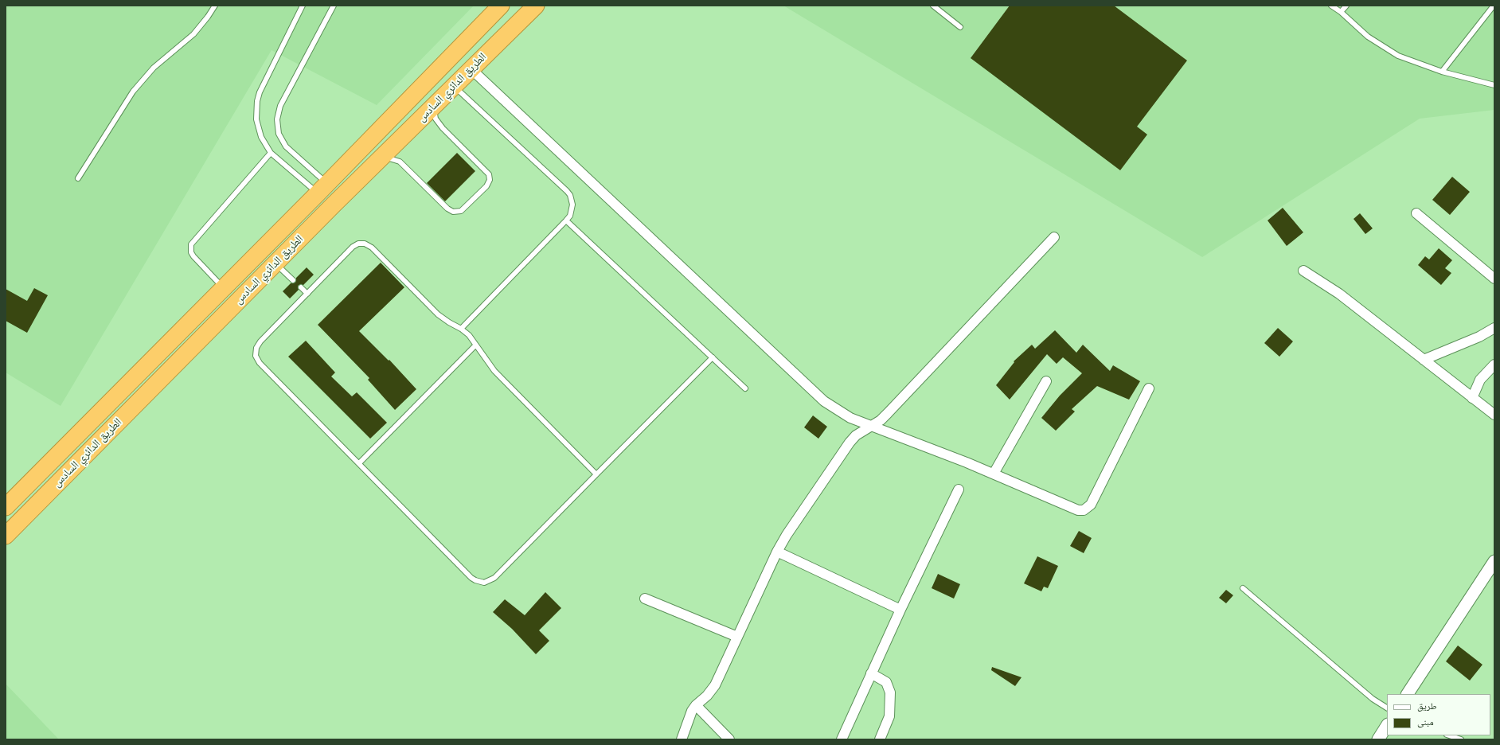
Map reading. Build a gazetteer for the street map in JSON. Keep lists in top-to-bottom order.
{
  "streets": {
    "highway": ["الطريق الدائري السادس"]
  },
  "legend": ["طريق", "مبنى"]
}
